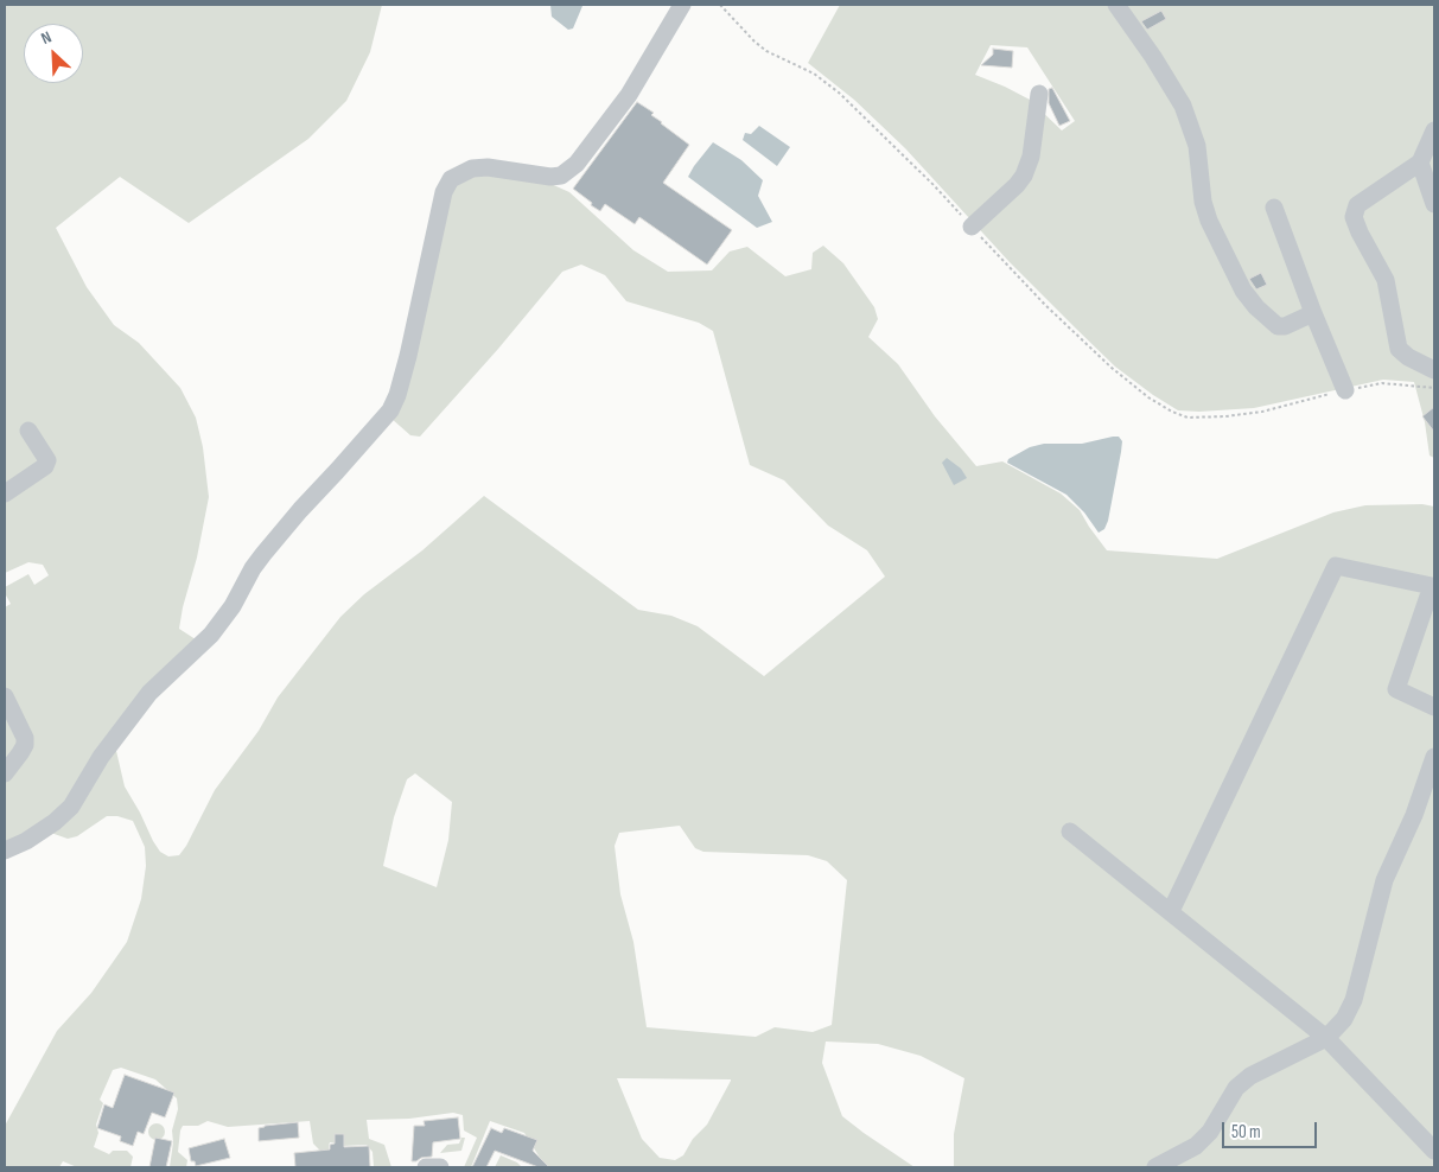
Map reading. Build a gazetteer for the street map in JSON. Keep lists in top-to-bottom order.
{
  "scale_bar": "50 m",
  "north": "top left"
}
